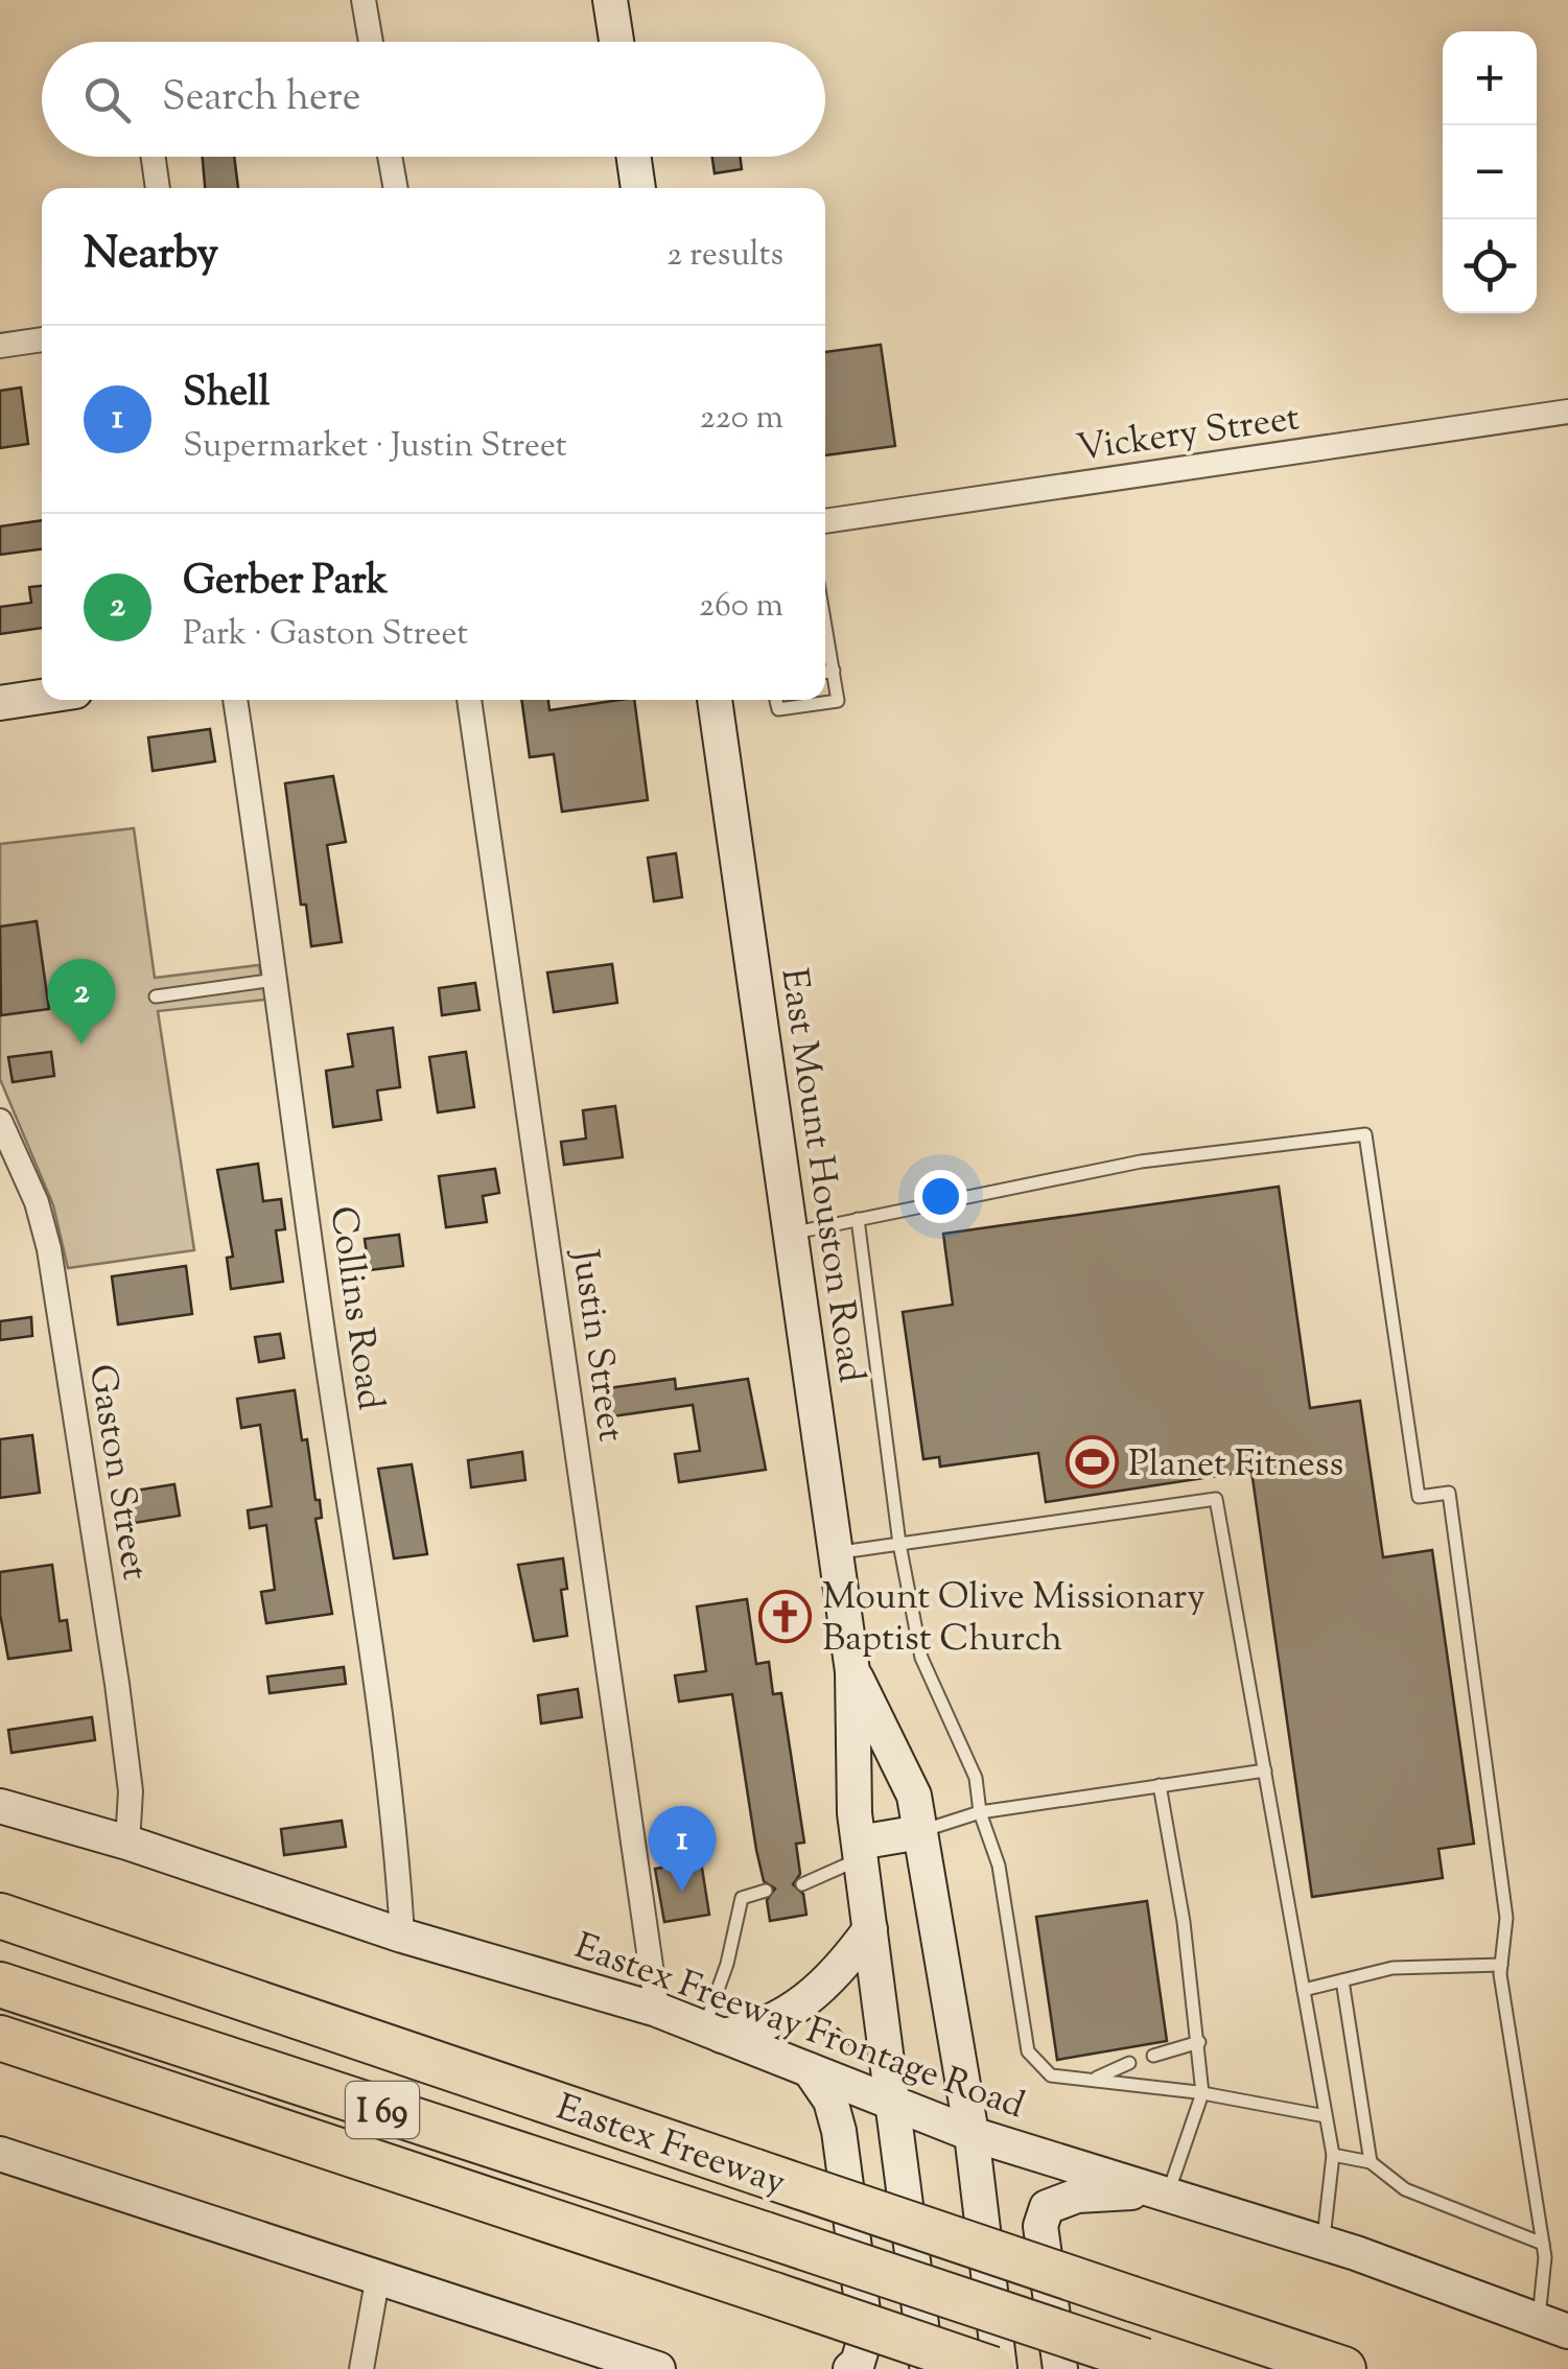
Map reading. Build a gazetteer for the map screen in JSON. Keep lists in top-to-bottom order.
{
  "streets": {
    "highway": ["I 69", "Eastex Freeway"],
    "main road": ["East Mount Houston Road", "Eastex Freeway Frontage Road"],
    "street": [
      "Vickery Street",
      "Collins Road",
      "Justin Street",
      "Gaston Street"
    ]
  },
  "crossings": [
    ["East Mount Houston Road", "Eastex Freeway Frontage Road"],
    ["East Mount Houston Road", "I 69"],
    ["Collins Road", "Eastex Freeway Frontage Road"],
    ["Justin Street", "Eastex Freeway Frontage Road"],
    ["Gaston Street", "Eastex Freeway Frontage Road"]
  ],
  "places": {
    "sports": ["Planet Fitness"],
    "church": ["Mount Olive Missionary Baptist Church"]
  },
  "page": {
    "map_buttons": ["+", "−"],
    "search": "Search here",
    "heading": ["Nearby", "2 results"],
    "list": [
      {
        "mark": "1",
        "name": "Shell",
        "note": "Supermarket · Justin Street",
        "value": "220 m"
      },
      {
        "mark": "2",
        "name": "Gerber Park",
        "note": "Park · Gaston Street",
        "value": "260 m"
      }
    ],
    "pins": ["2", "1"]
  }
}
